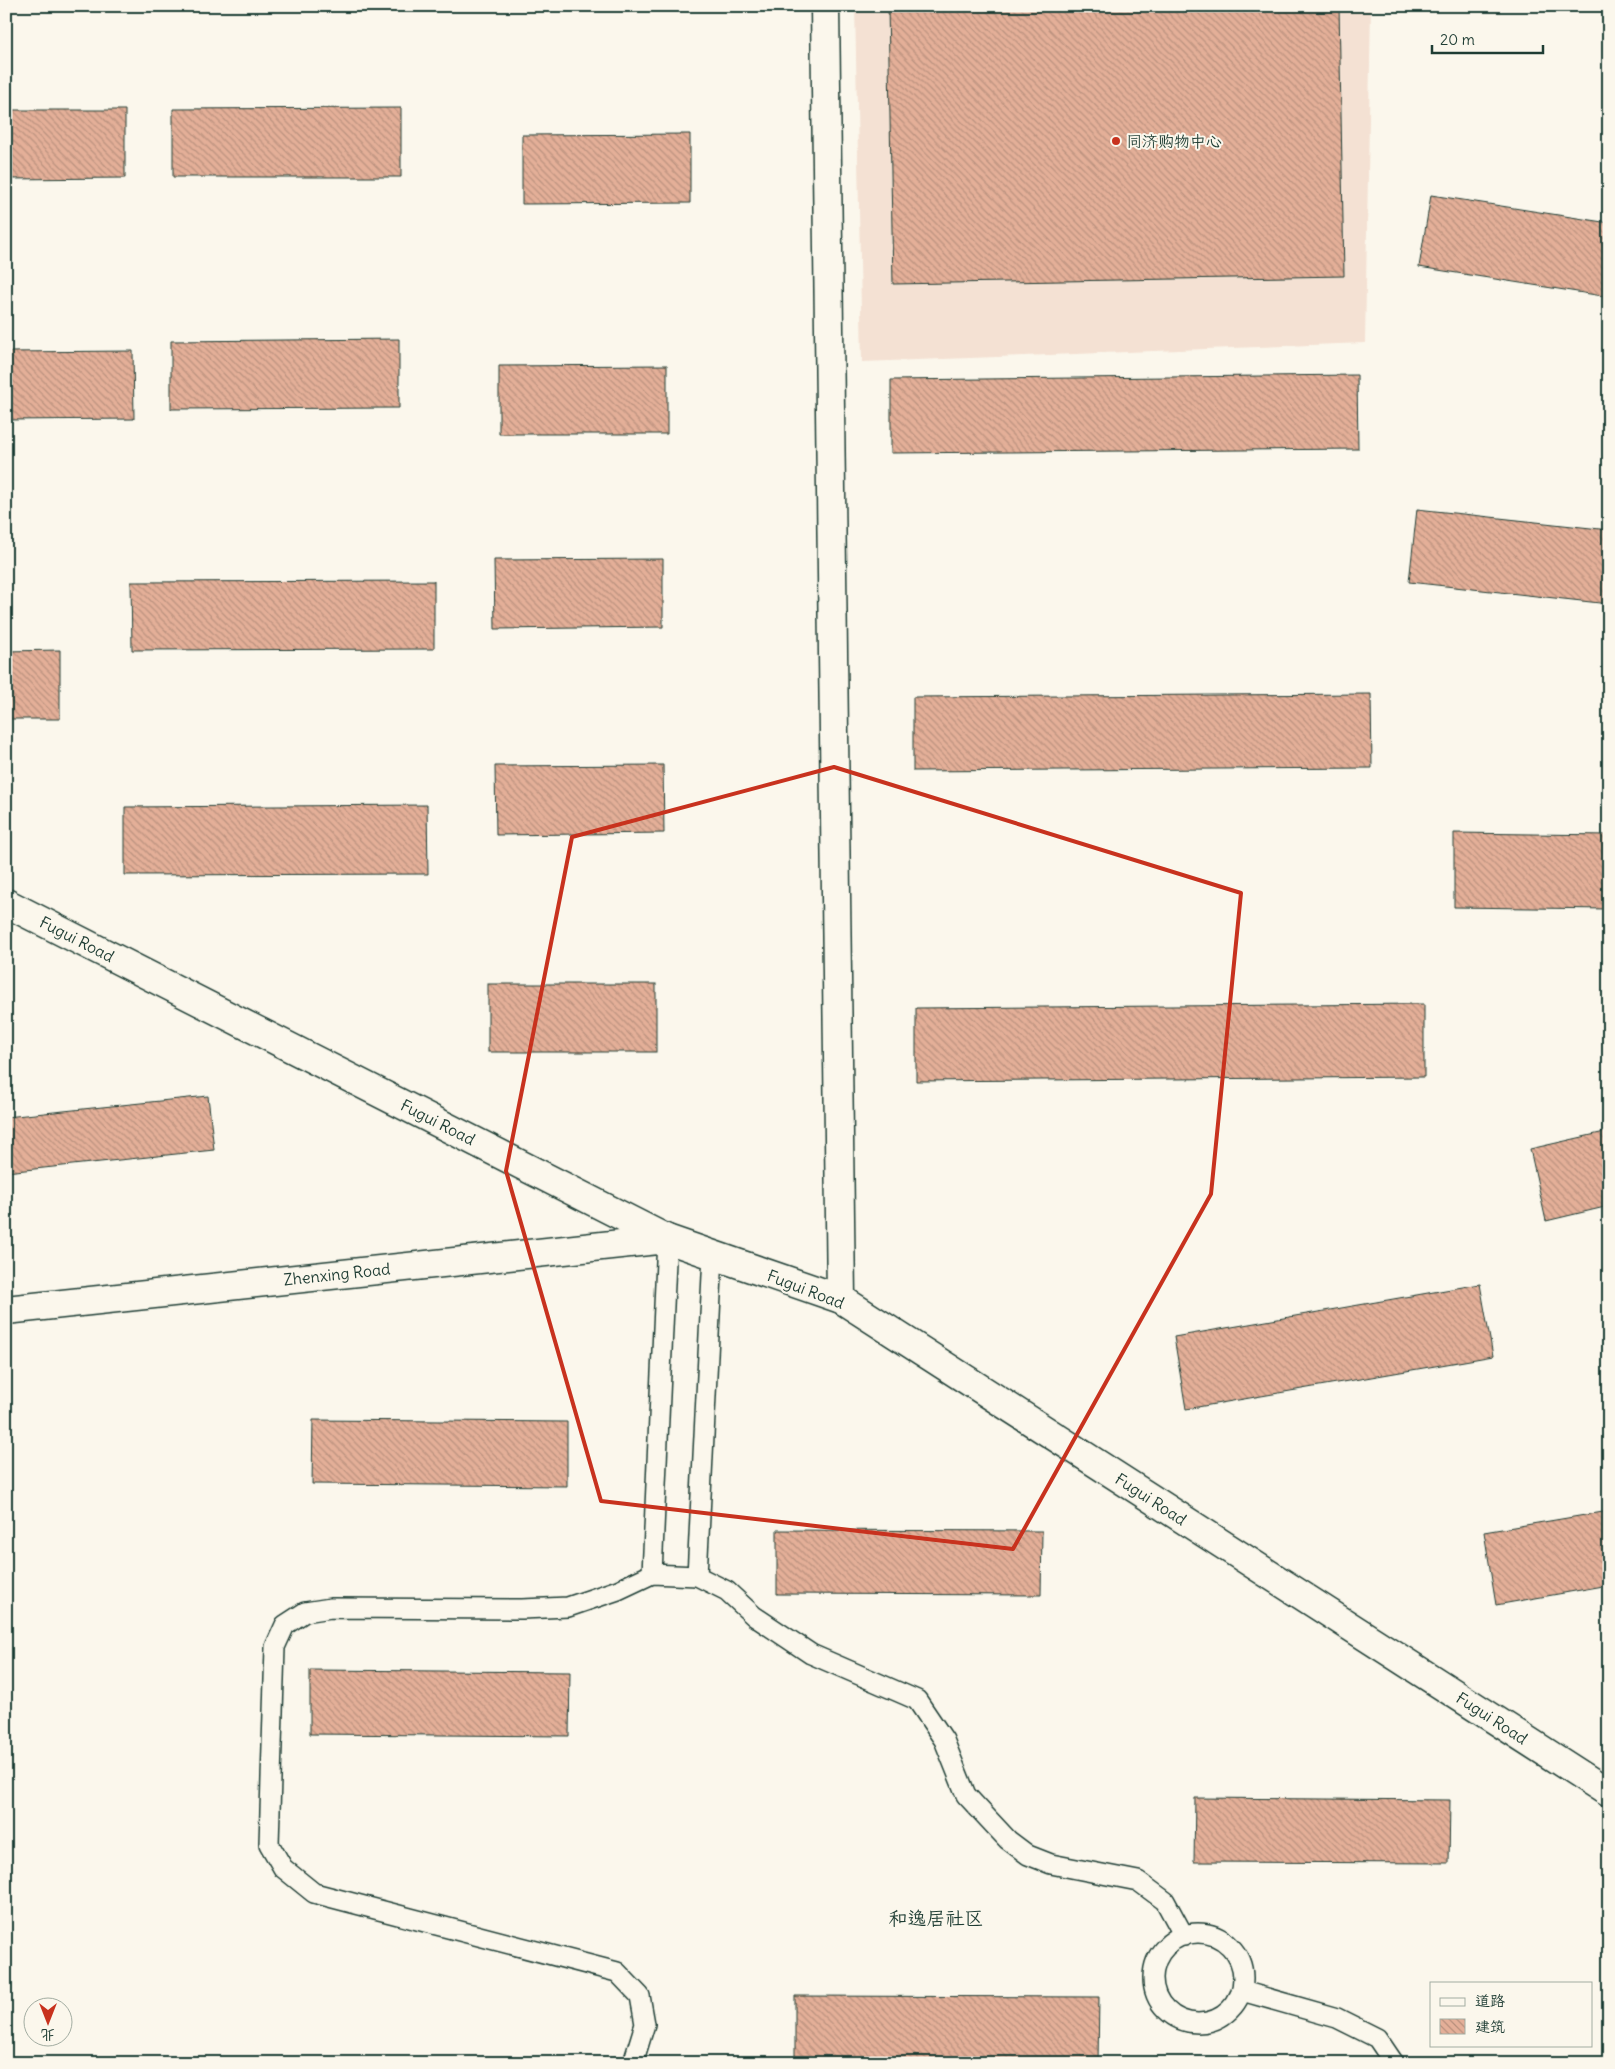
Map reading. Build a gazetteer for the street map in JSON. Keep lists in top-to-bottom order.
{
  "streets": {
    "street": ["Fugui Road", "Zhenxing Road"]
  },
  "crossings": [
    ["Fugui Road", "Zhenxing Road"]
  ],
  "districts": ["和逸居社区"],
  "places": ["同济购物中心"],
  "legend": ["道路", "建筑"],
  "scale_bar": "20 m",
  "north": "bottom"
}
